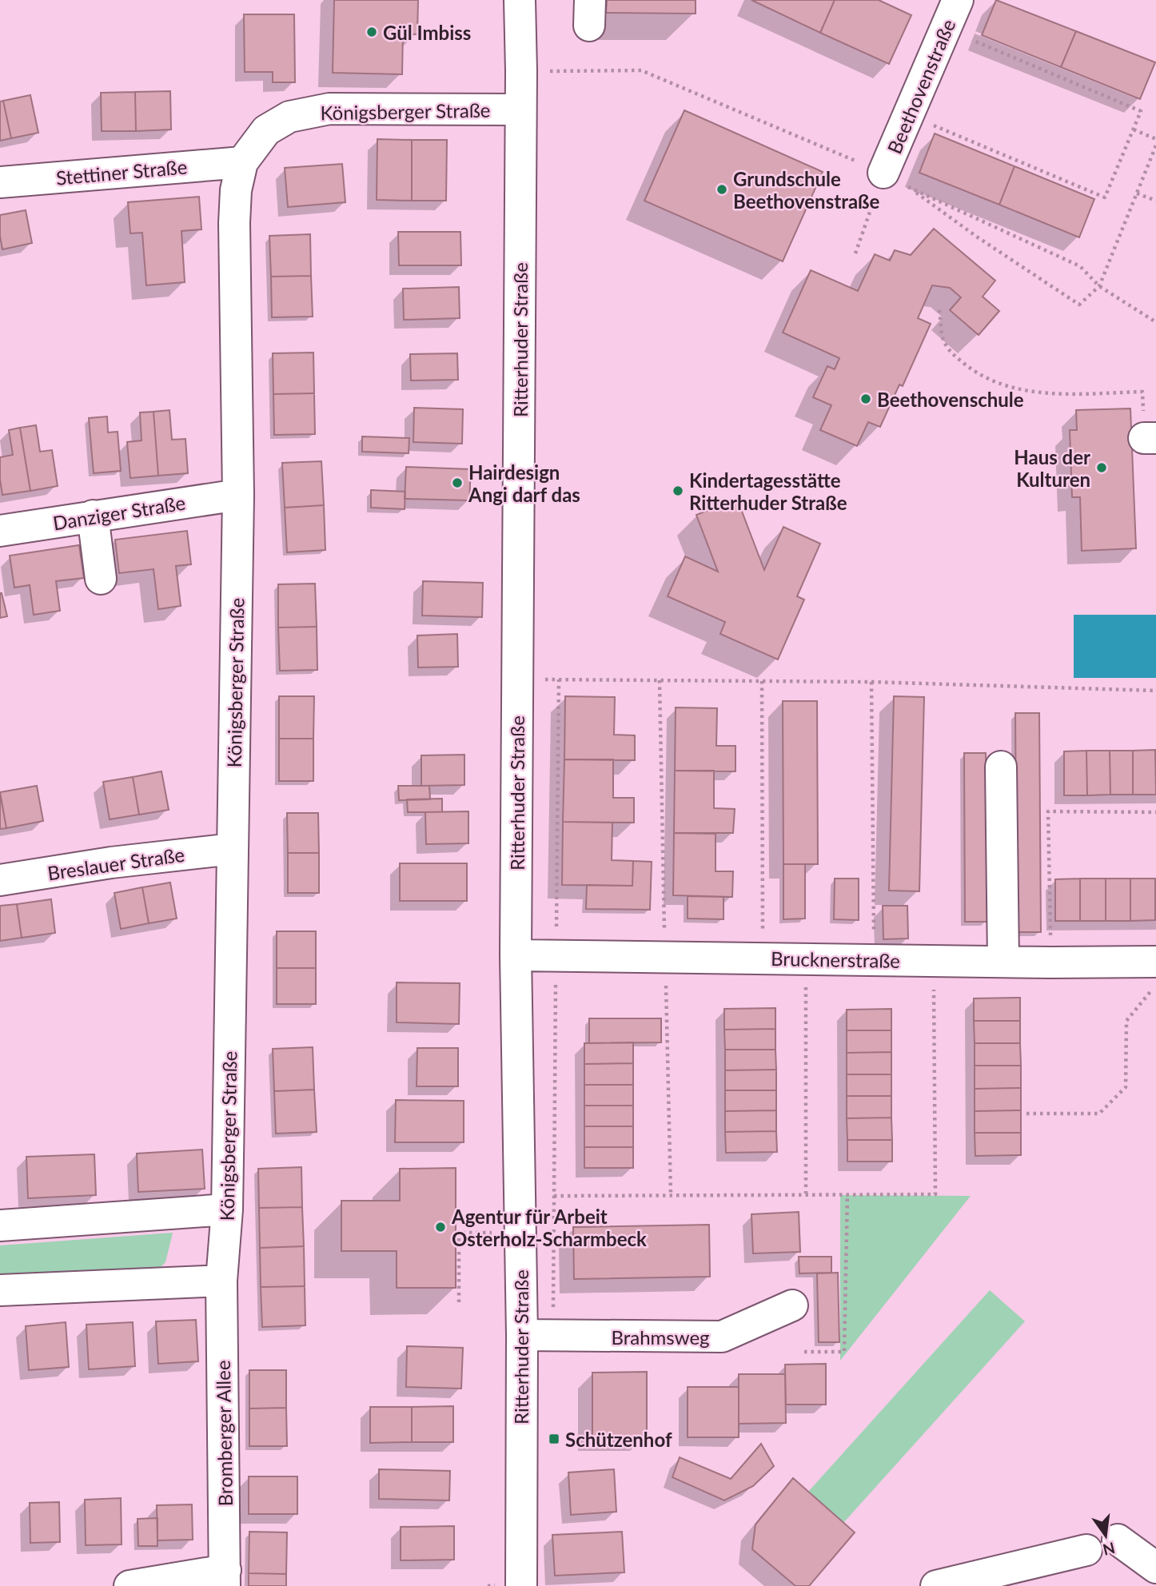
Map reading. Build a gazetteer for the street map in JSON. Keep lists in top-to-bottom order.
{
  "streets": {
    "street": [
      "Beethovenstraße",
      "Königsberger Straße",
      "Stettiner Straße",
      "Ritterhuder Straße",
      "Danziger Straße",
      "Breslauer Straße",
      "Brucknerstraße",
      "Brahmsweg",
      "Bromberger Allee"
    ]
  },
  "crossings": [
    ["Königsberger Straße", "Stettiner Straße"],
    ["Königsberger Straße", "Ritterhuder Straße"],
    ["Königsberger Straße", "Danziger Straße"],
    ["Königsberger Straße", "Breslauer Straße"],
    ["Königsberger Straße", "Bromberger Allee"],
    ["Ritterhuder Straße", "Brucknerstraße"],
    ["Ritterhuder Straße", "Brahmsweg"]
  ],
  "places": {
    "other": [
      "Gül Imbiss",
      "Grundschule Beethovenstraße",
      "Beethovenschule",
      "Haus der Kulturen",
      "Hairdesign Angi darf das",
      "Kindertagesstätte Ritterhuder Straße",
      "Agentur für Arbeit Osterholz-Scharmbeck"
    ],
    "transit": ["Schützenhof"]
  },
  "north": "bottom"
}
